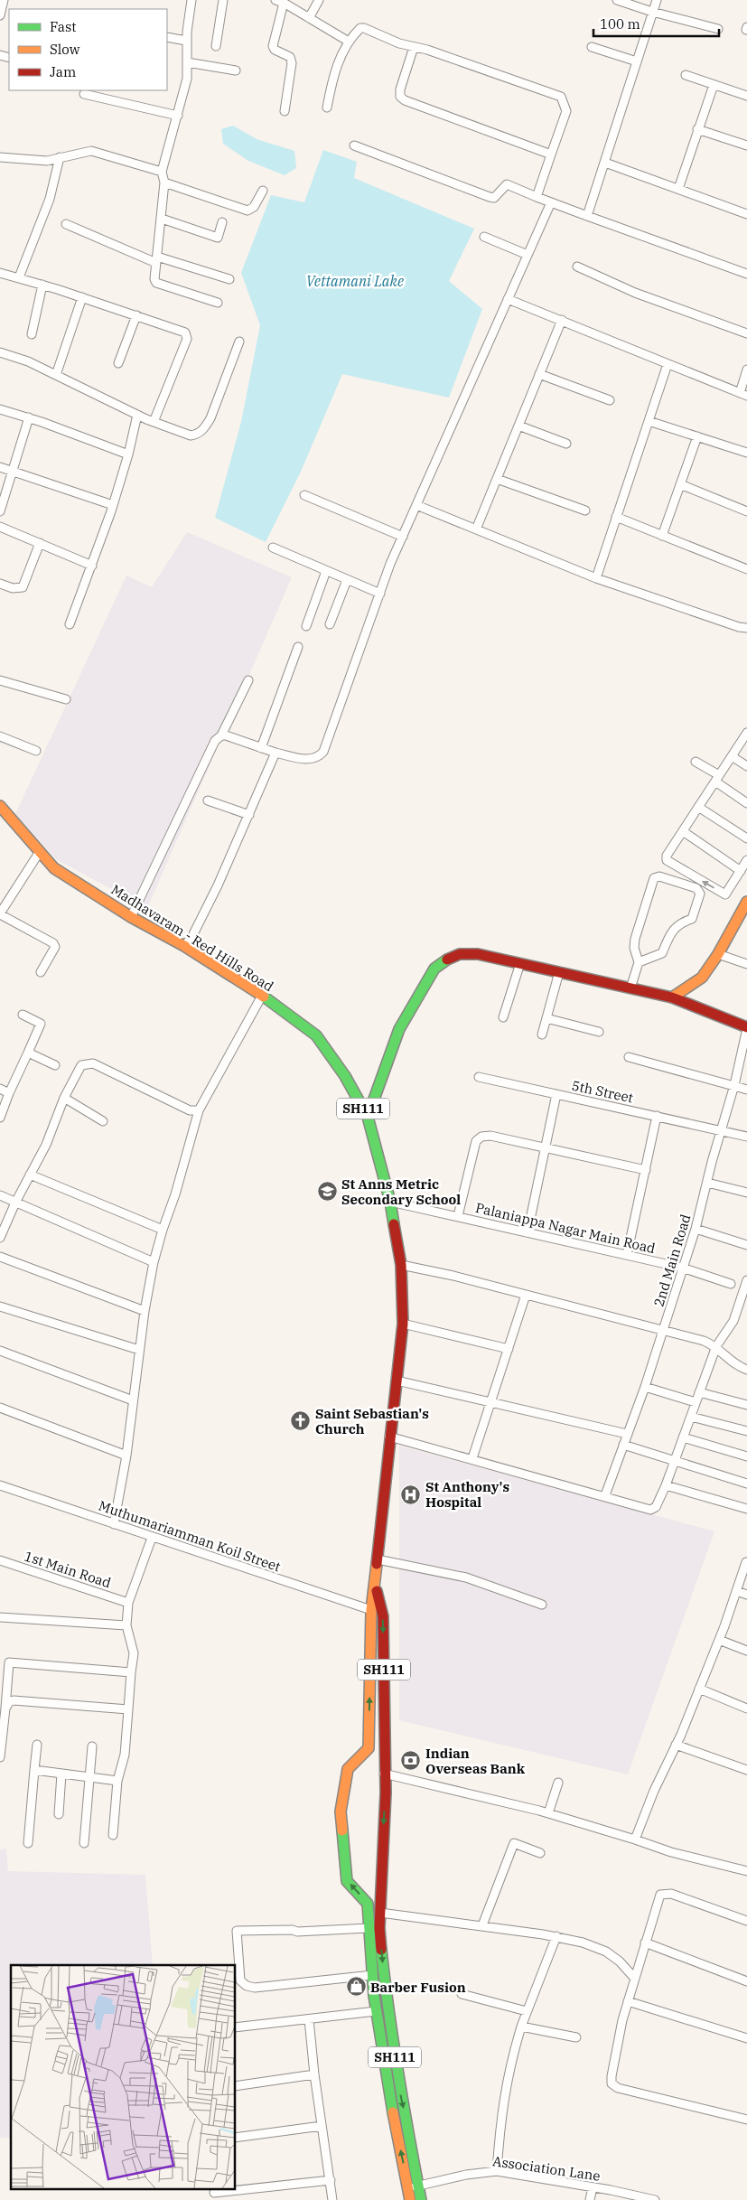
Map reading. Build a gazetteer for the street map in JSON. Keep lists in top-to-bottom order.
{
  "streets": {
    "main road": ["Madhavaram - Red Hills Road", "SH111"],
    "street": [
      "5th Street",
      "Palaniappa Nagar Main Road",
      "2nd Main Road",
      "Muthumariamman Koil Street",
      "1st Main Road",
      "Association Lane"
    ]
  },
  "crossings": [
    ["Madhavaram - Red Hills Road", "SH111"],
    ["Madhavaram - Red Hills Road", "Palaniappa Nagar Main Road"],
    ["Madhavaram - Red Hills Road", "Muthumariamman Koil Street"],
    ["5th Street", "2nd Main Road"],
    ["SH111", "Association Lane"],
    ["Palaniappa Nagar Main Road", "2nd Main Road"]
  ],
  "water": ["Vettamani Lake"],
  "places": {
    "school or university": ["St Anns Metric Secondary School"],
    "church": ["Saint Sebastian's Church"],
    "hospital": ["St Anthony's Hospital"],
    "bank": ["Indian Overseas Bank"],
    "shop": ["Barber Fusion"]
  },
  "legend": ["Fast", "Slow", "Jam"],
  "scale_bar": "100 m"
}
